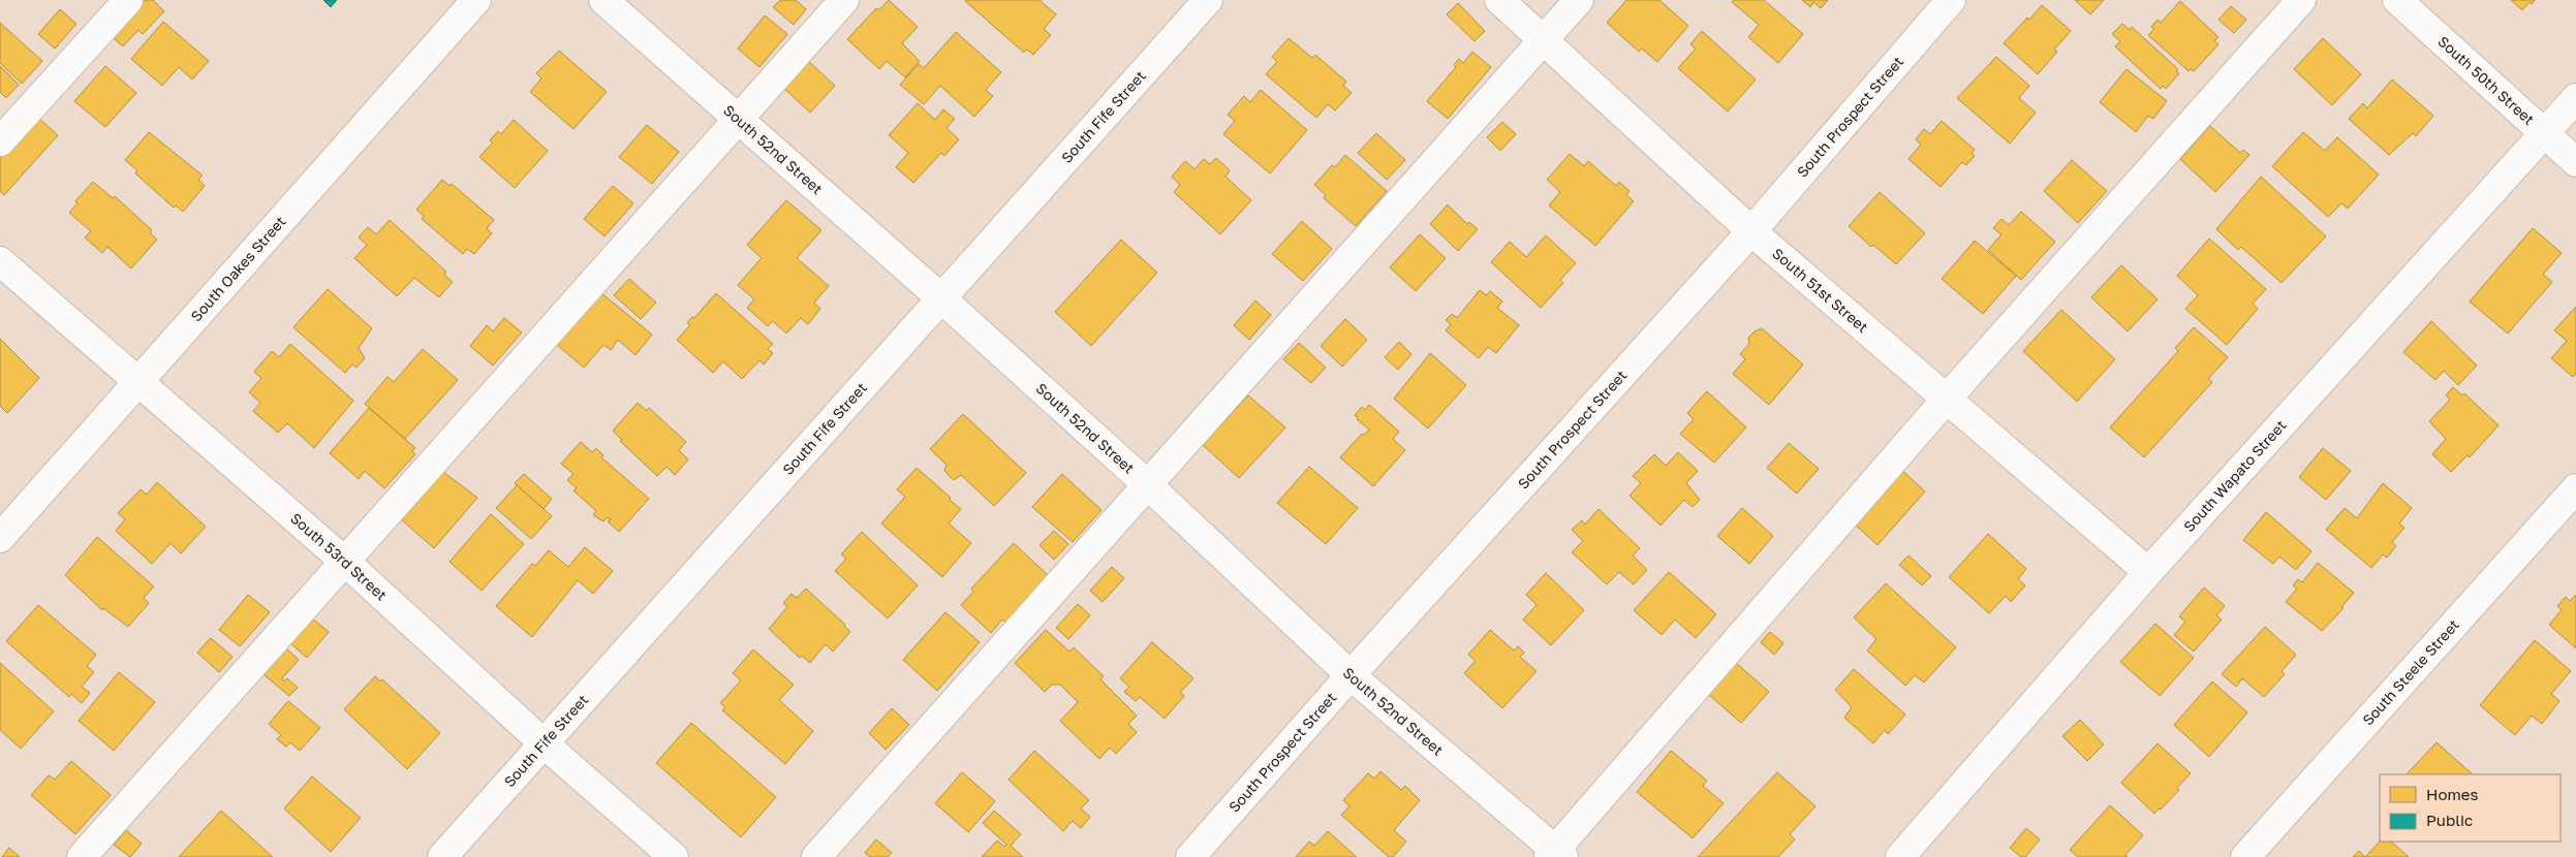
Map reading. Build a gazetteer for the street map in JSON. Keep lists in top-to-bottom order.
{
  "streets": {
    "street": [
      "South 50th Street",
      "South Fife Street",
      "South Prospect Street",
      "South 52nd Street",
      "South Oakes Street",
      "South 51st Street",
      "South Wapato Street",
      "South 53rd Street",
      "South Steele Street"
    ]
  },
  "crossings": [
    ["South 50th Street", "South Wapato Street"],
    ["South Fife Street", "South 52nd Street"],
    ["South Fife Street", "South 53rd Street"],
    ["South Prospect Street", "South 52nd Street"],
    ["South Prospect Street", "South 51st Street"],
    ["South Oakes Street", "South 53rd Street"],
    ["South 51st Street", "South Wapato Street"]
  ],
  "legend": ["Homes", "Public"]
}
